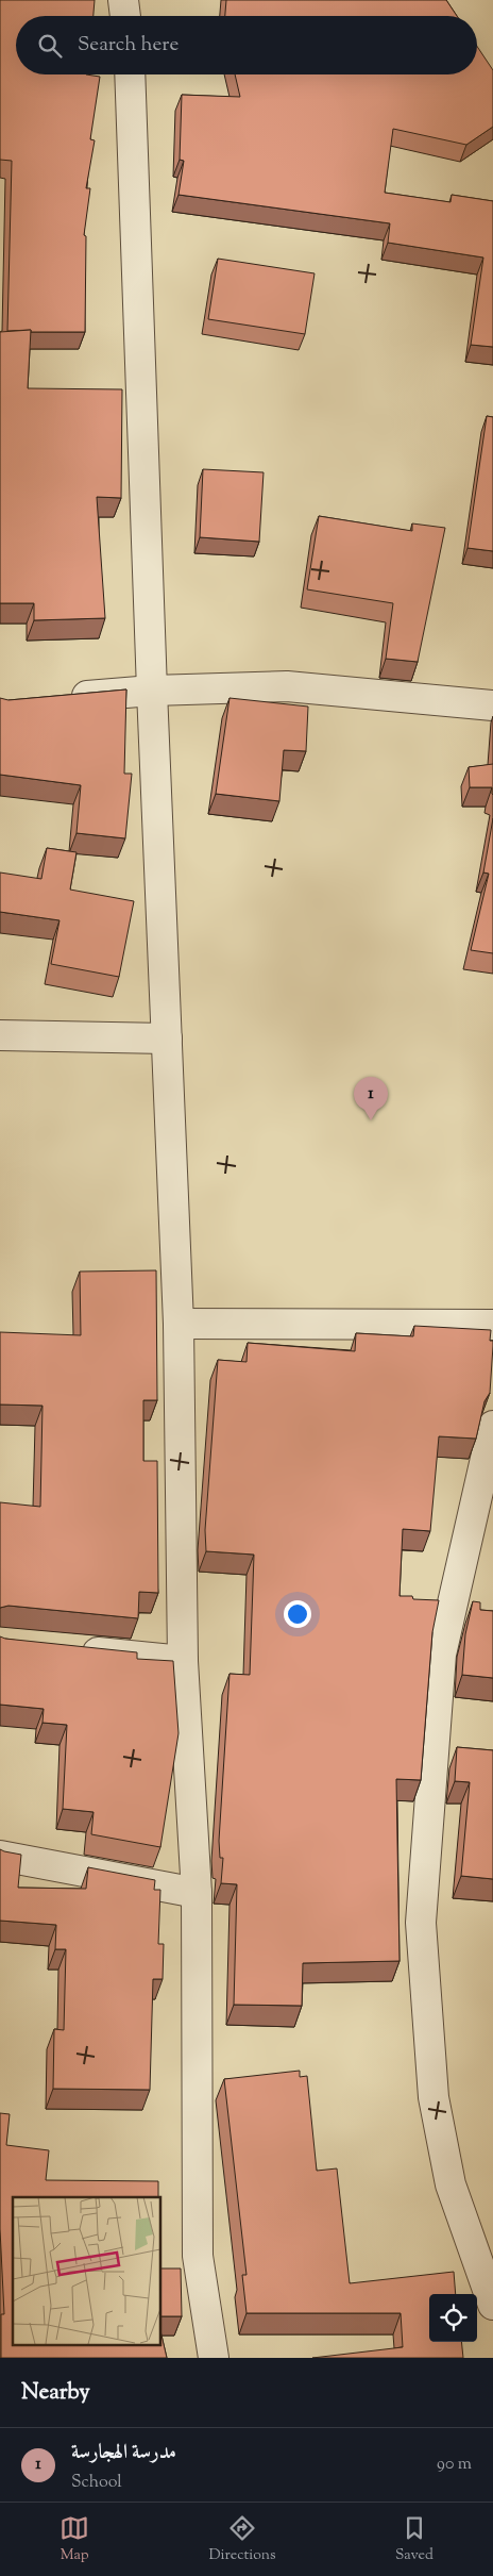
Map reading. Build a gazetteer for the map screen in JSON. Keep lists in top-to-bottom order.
{
  "page": {
    "search": "Search here",
    "pins": "1",
    "heading": "Nearby",
    "list": [
      {
        "mark": "1",
        "name": "مدرسة الهجارسة",
        "note": "School",
        "value": "90 m"
      }
    ],
    "nav": ["Map", "Directions", "Saved"]
  }
}
